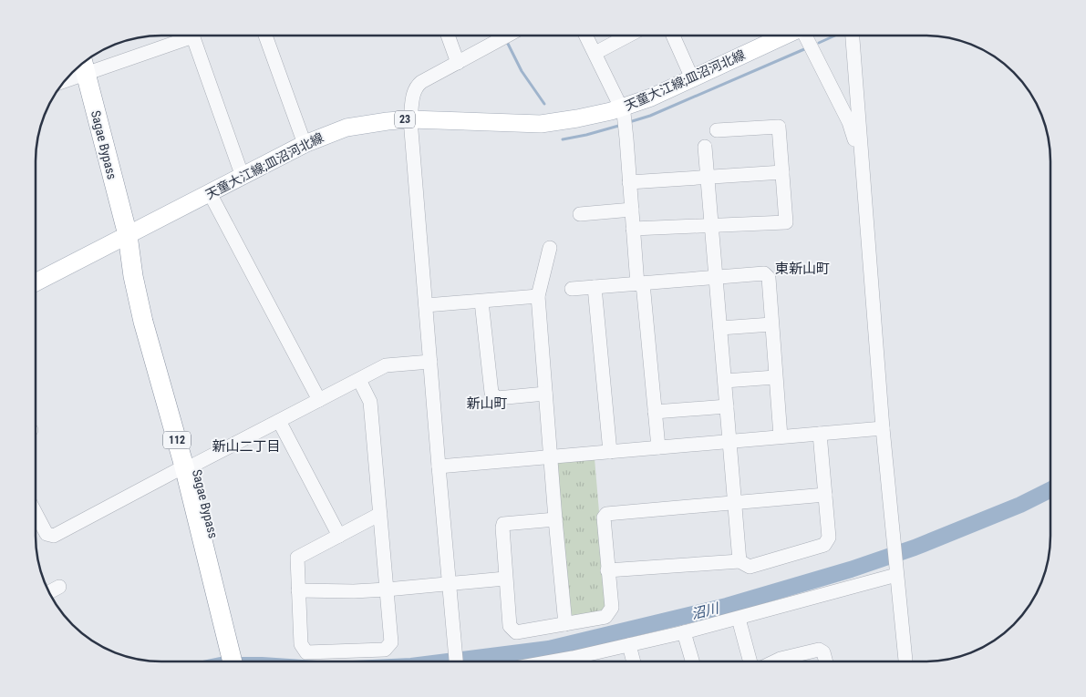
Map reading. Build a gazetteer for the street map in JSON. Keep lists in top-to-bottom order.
{
  "streets": {
    "highway": ["Sagae Bypass", "112"],
    "main road": ["天童大江線;皿沼河北線", "23"]
  },
  "crossings": [
    ["天童大江線;皿沼河北線", "Sagae Bypass"]
  ],
  "districts": ["東新山町", "新山町", "新山二丁目"],
  "water": ["沼川"]
}
